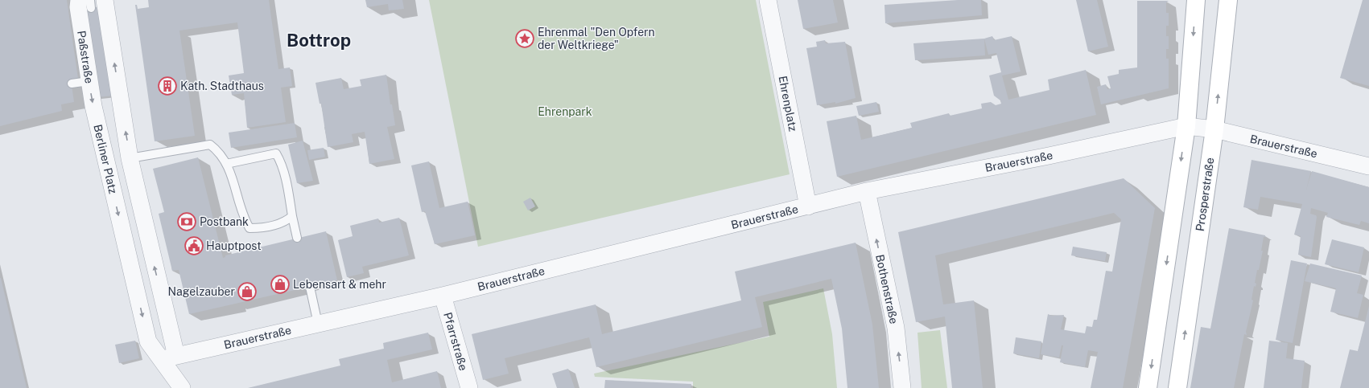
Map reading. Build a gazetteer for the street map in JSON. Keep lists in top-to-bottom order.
{
  "streets": {
    "main road": ["Prosperstraße"],
    "street": [
      "Paßstraße",
      "Ehrenplatz",
      "Brauerstraße",
      "Berliner Platz",
      "Bothenstraße",
      "Pfarrstraße"
    ]
  },
  "crossings": [
    ["Paßstraße", "Berliner Platz"],
    ["Ehrenplatz", "Brauerstraße"],
    ["Brauerstraße", "Berliner Platz"],
    ["Brauerstraße", "Prosperstraße"],
    ["Brauerstraße", "Bothenstraße"],
    ["Brauerstraße", "Pfarrstraße"]
  ],
  "one_way": ["Bothenstraße"],
  "districts": ["Bottrop"],
  "parks": ["Ehrenpark"],
  "places": {
    "place": ["Ehrenmal \"Den Opfern der Weltkriege\""],
    "building": ["Kath. Stadthaus"],
    "bank": ["Postbank"],
    "public building": ["Hauptpost"],
    "shop": ["Lebensart & mehr", "Nagelzauber"]
  }
}
